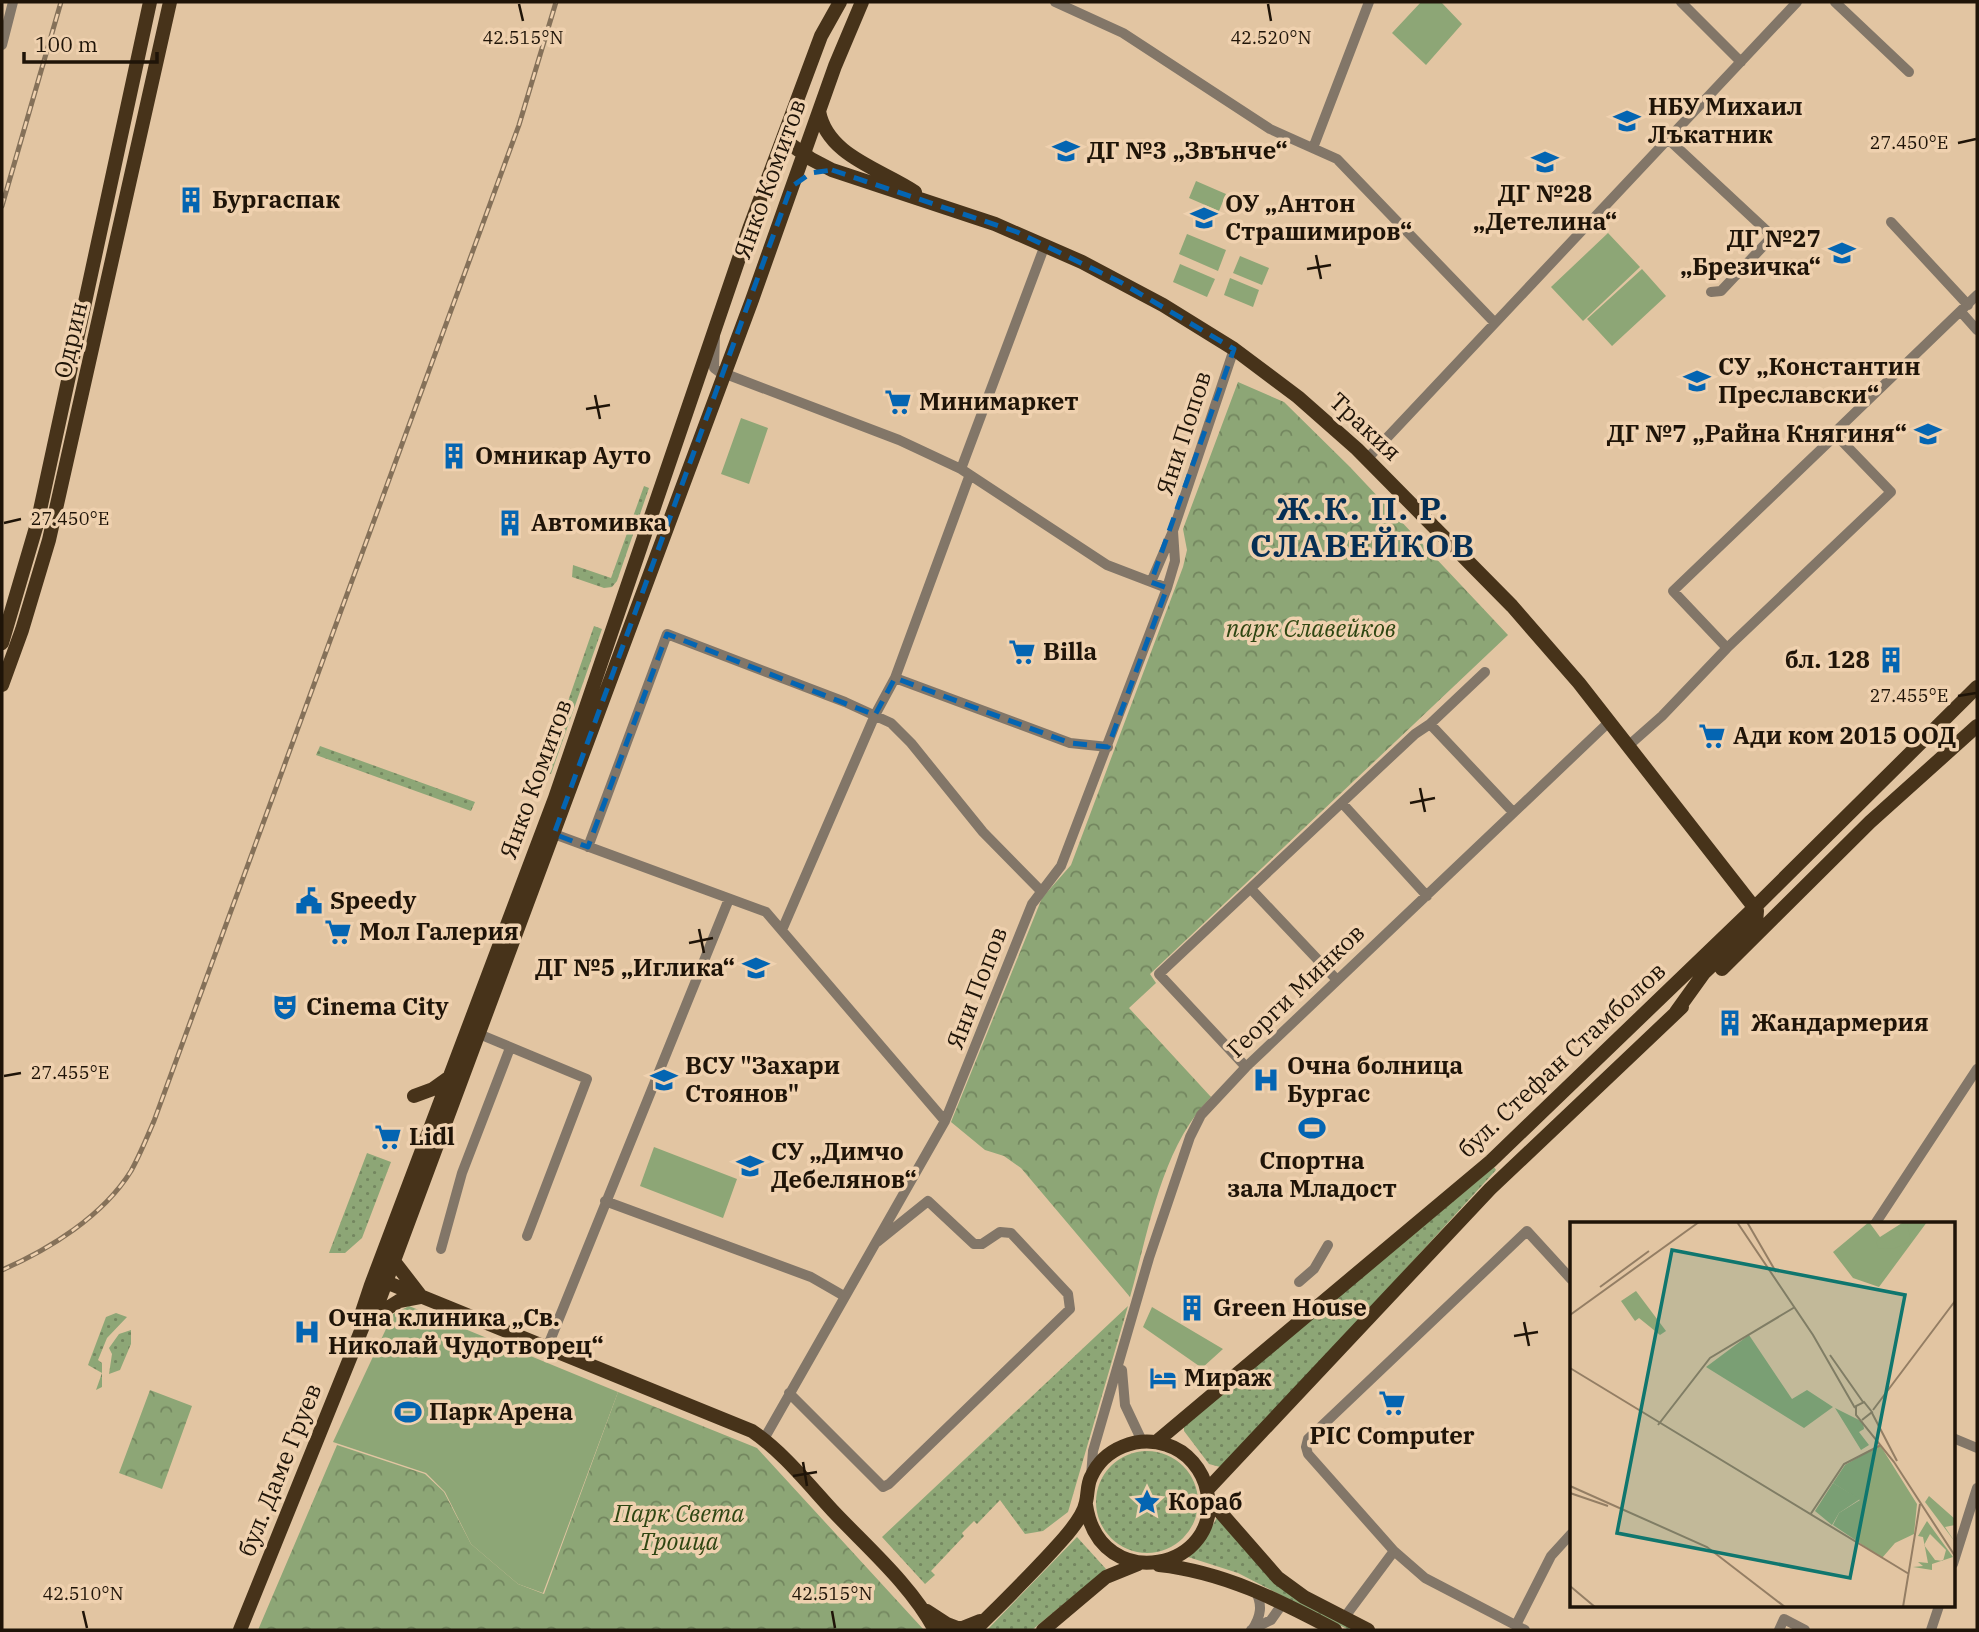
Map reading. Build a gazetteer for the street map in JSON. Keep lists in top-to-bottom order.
{
  "streets": {
    "main road": [
      "Янко Комитов",
      "Одрин",
      "Тракия",
      "бул. Стефан Стамболов",
      "бул. Даме Груев"
    ],
    "street": ["Яни Попов", "Георги Минков"]
  },
  "crossings": [
    ["Янко Комитов", "Тракия"],
    ["Янко Комитов", "бул. Даме Груев"],
    ["Тракия", "Яни Попов"],
    ["Тракия", "Георги Минков"],
    ["Тракия", "бул. Стефан Стамболов"],
    ["Георги Минков", "бул. Стефан Стамболов"]
  ],
  "districts": ["Ж.К. П. Р. СЛАВЕЙКОВ"],
  "parks": ["парк Славейков", "Парк Света Троица"],
  "places": {
    "school or university": [
      "НБУ Михаил Лъкатник",
      "ДГ №3 „Звънче“",
      "ДГ №28 „Детелина“",
      "ОУ „Антон Страшимиров“",
      "ДГ №27 „Брезичка“",
      "СУ „Константин Преславски“",
      "ДГ №7 „Райна Княгиня“",
      "ДГ №5 „Иглика“",
      "ВСУ \"Захари Стоянов\"",
      "СУ „Димчо Дебелянов“"
    ],
    "building": [
      "Бургаспак",
      "Омникар Ауто",
      "Автомивка",
      "бл. 128",
      "Жандармерия",
      "Green House"
    ],
    "supermarket": [
      "Минимаркет",
      "Billa",
      "Ади ком 2015 ООД",
      "Мол Галерия",
      "Lidl",
      "PIC Computer"
    ],
    "public building": ["Speedy"],
    "theatre": ["Cinema City"],
    "hospital": ["Oчна болница Бургас", "Oчна клиника „Св. Николай Чудотворец“"],
    "sports": ["Спортна зала Младост", "Парк Арена"],
    "hotel": ["Мираж"],
    "place": ["Кораб"]
  },
  "scale_bar": "100 m",
  "coordinates": [
    "42.515°N",
    "42.520°N",
    "27.450°E",
    "27.455°E",
    "42.510°N"
  ]
}
